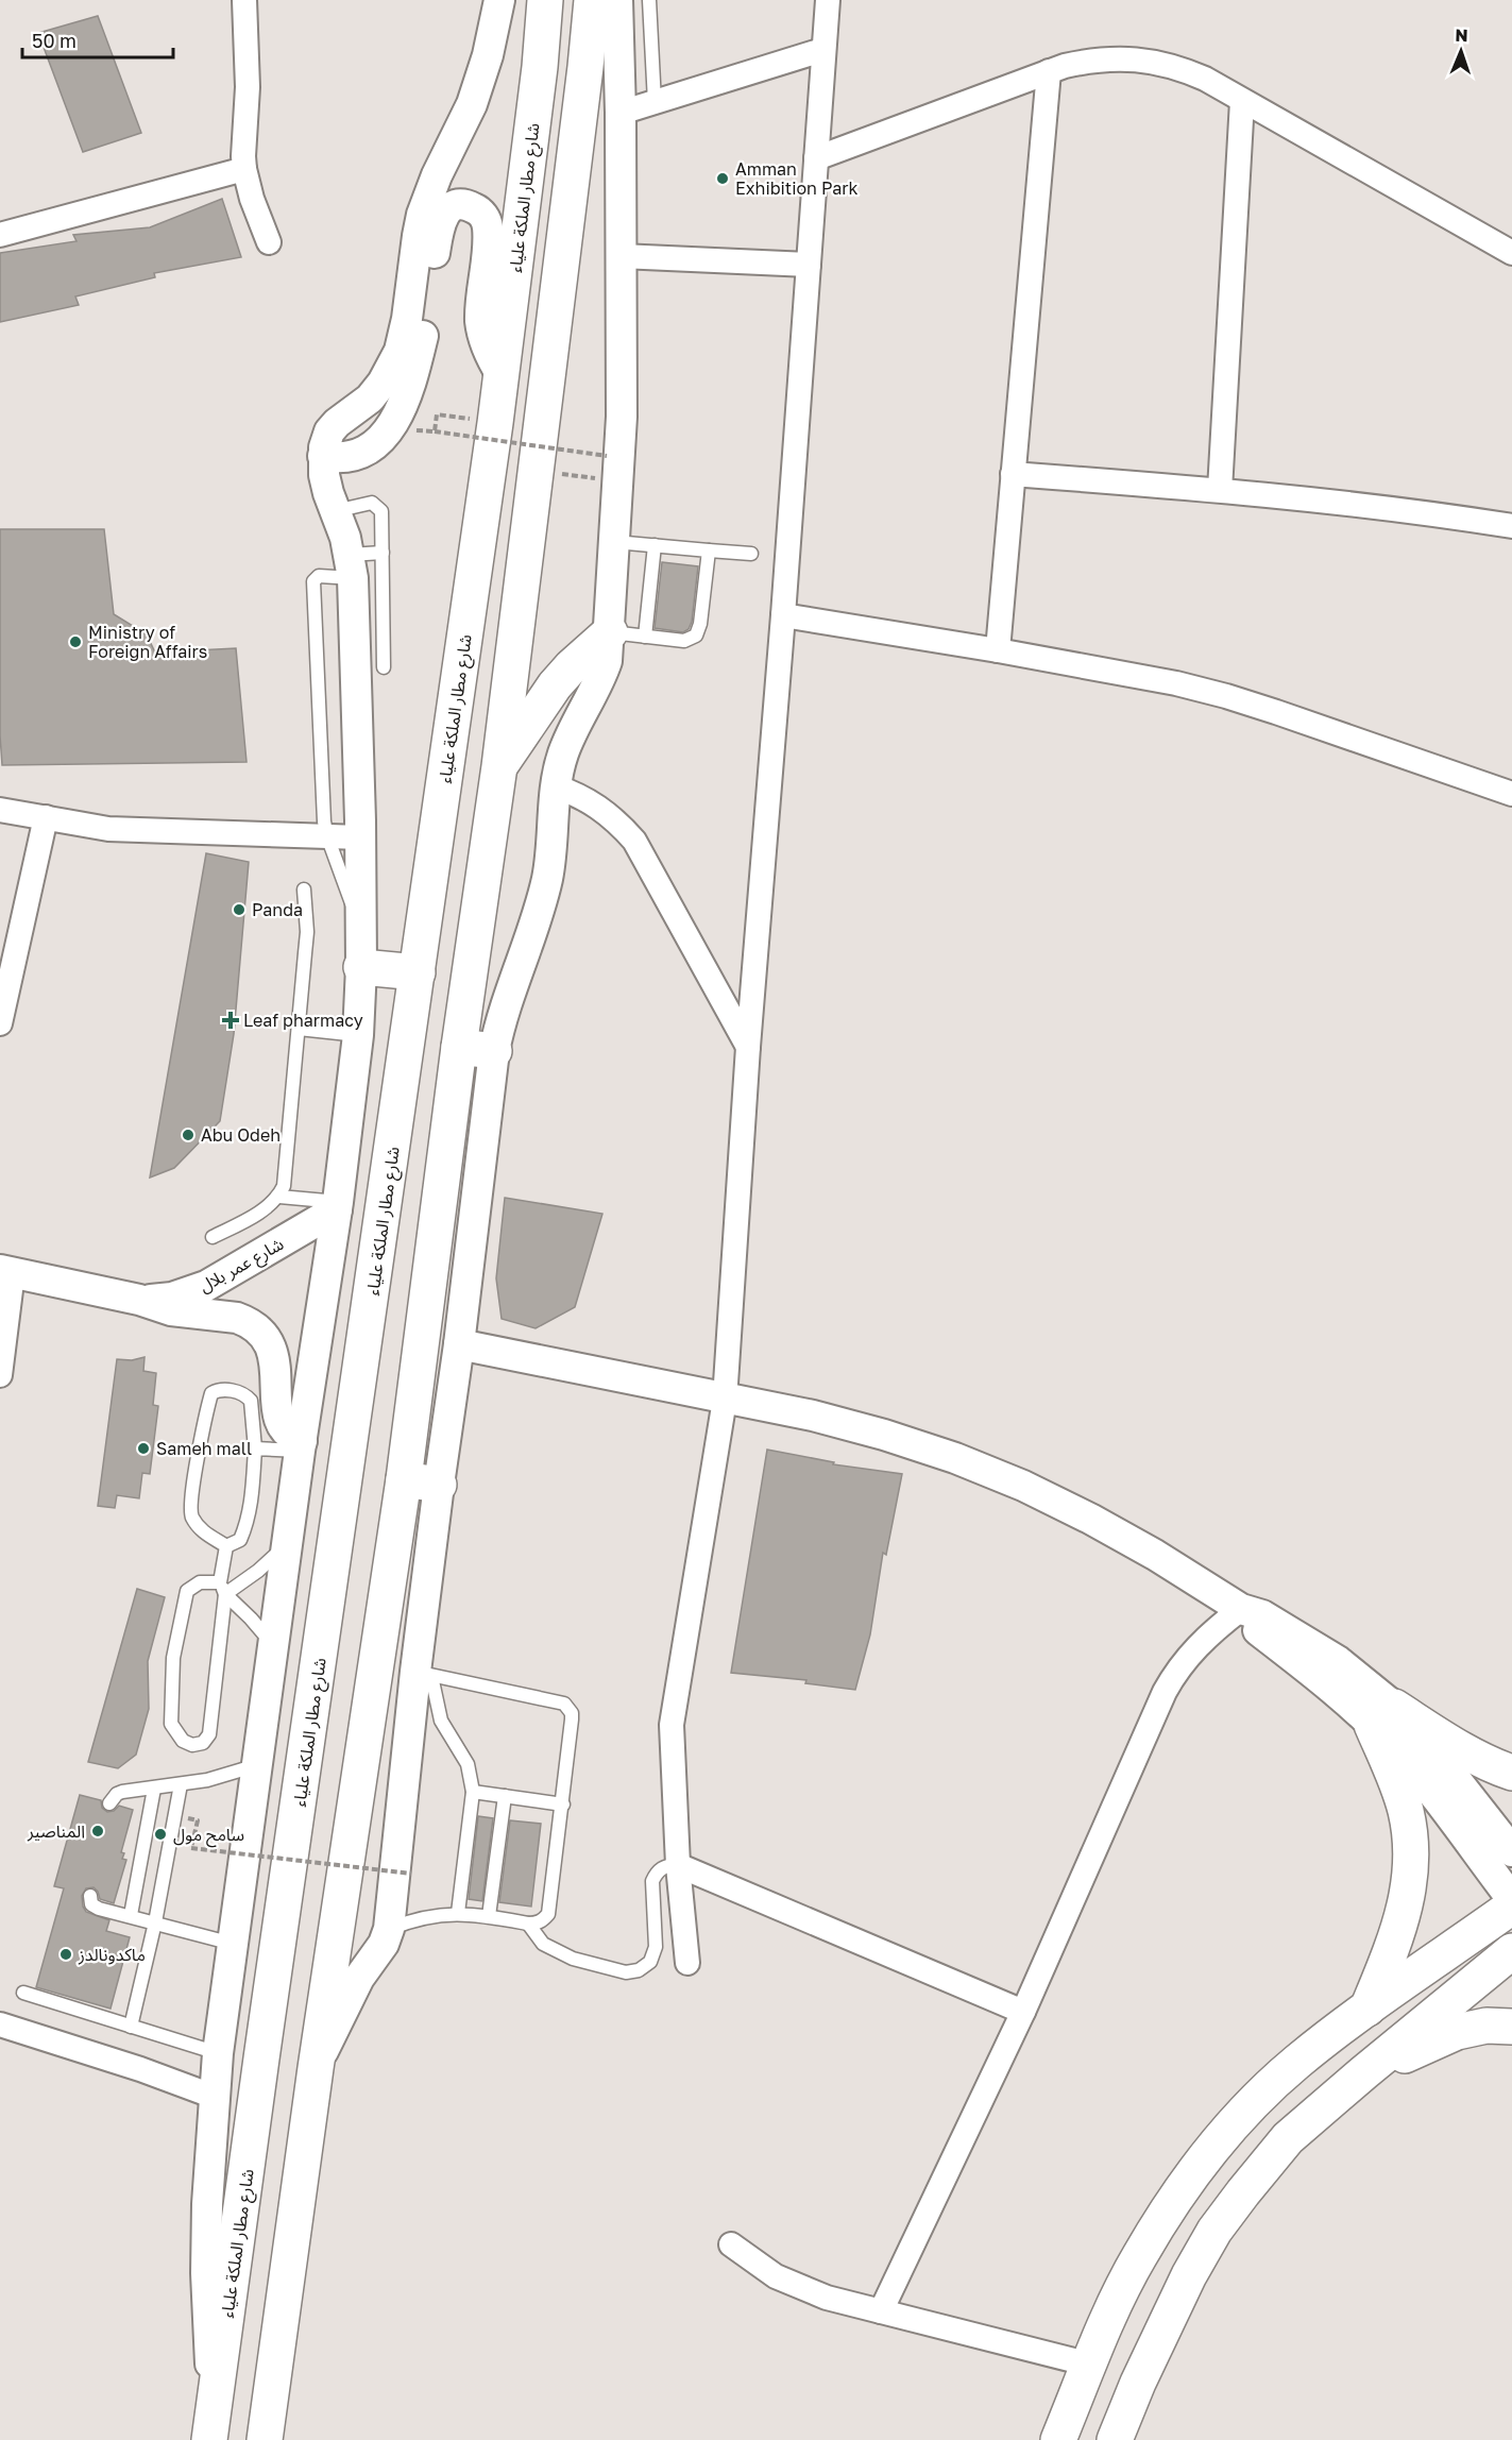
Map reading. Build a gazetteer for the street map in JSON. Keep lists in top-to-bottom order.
{
  "streets": {
    "main road": ["شارع مطار الملكة علياء"],
    "street": ["شارع عمر بلال"]
  },
  "places": {
    "other": [
      "Amman Exhibition Park",
      "Ministry of Foreign Affairs",
      "Panda",
      "Abu Odeh",
      "Sameh mall",
      "المناصير",
      "سامح مول",
      "ماكدونالدز"
    ],
    "health": ["Leaf pharmacy"]
  },
  "scale_bar": "50 m",
  "north": "top"
}
